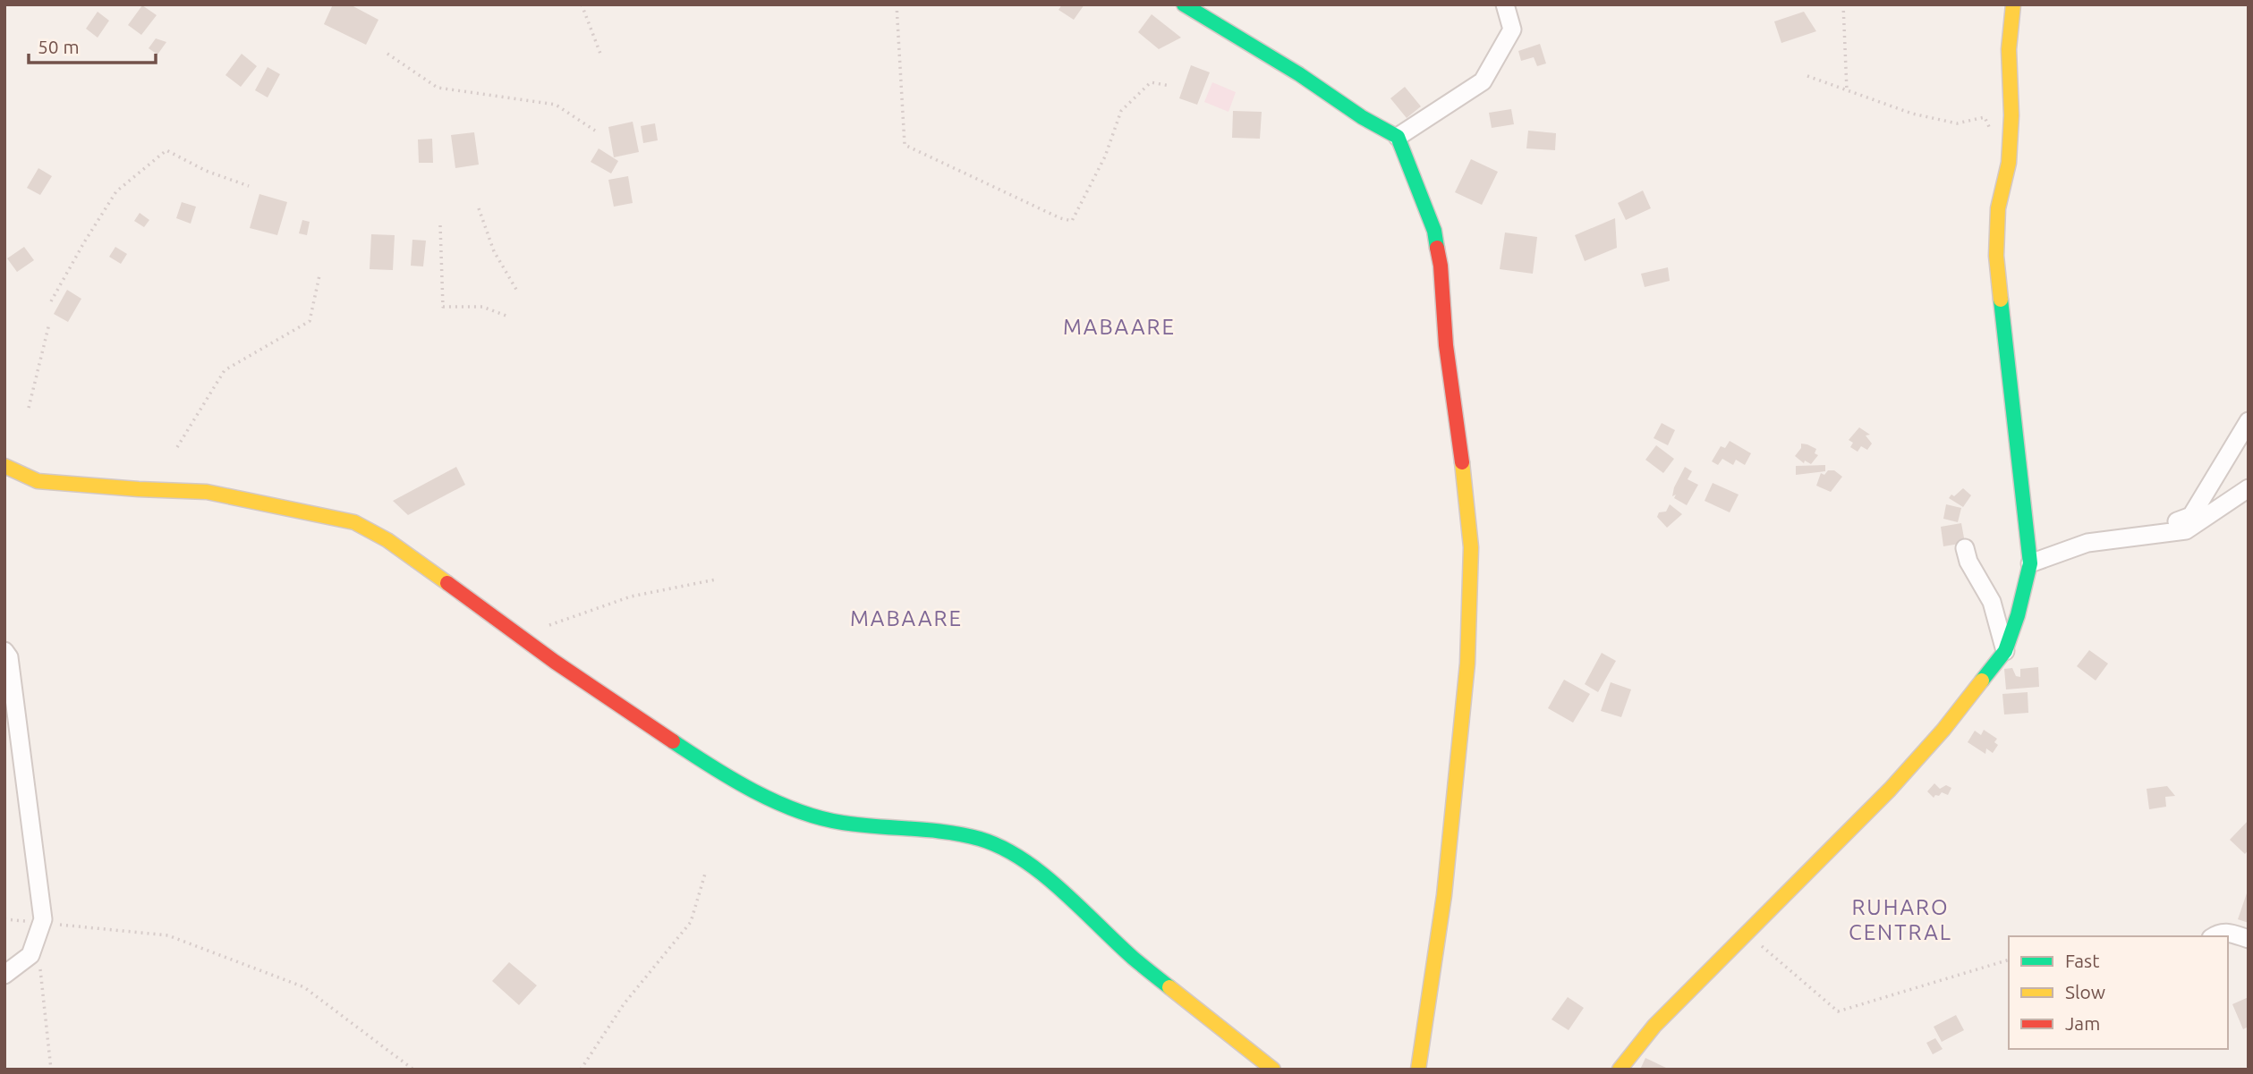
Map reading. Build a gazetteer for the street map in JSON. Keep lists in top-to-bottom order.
{
  "districts": ["MABAARE", "MABAARE", "RUHARO CENTRAL"],
  "legend": ["Fast", "Slow", "Jam"],
  "scale_bar": "50 m"
}
